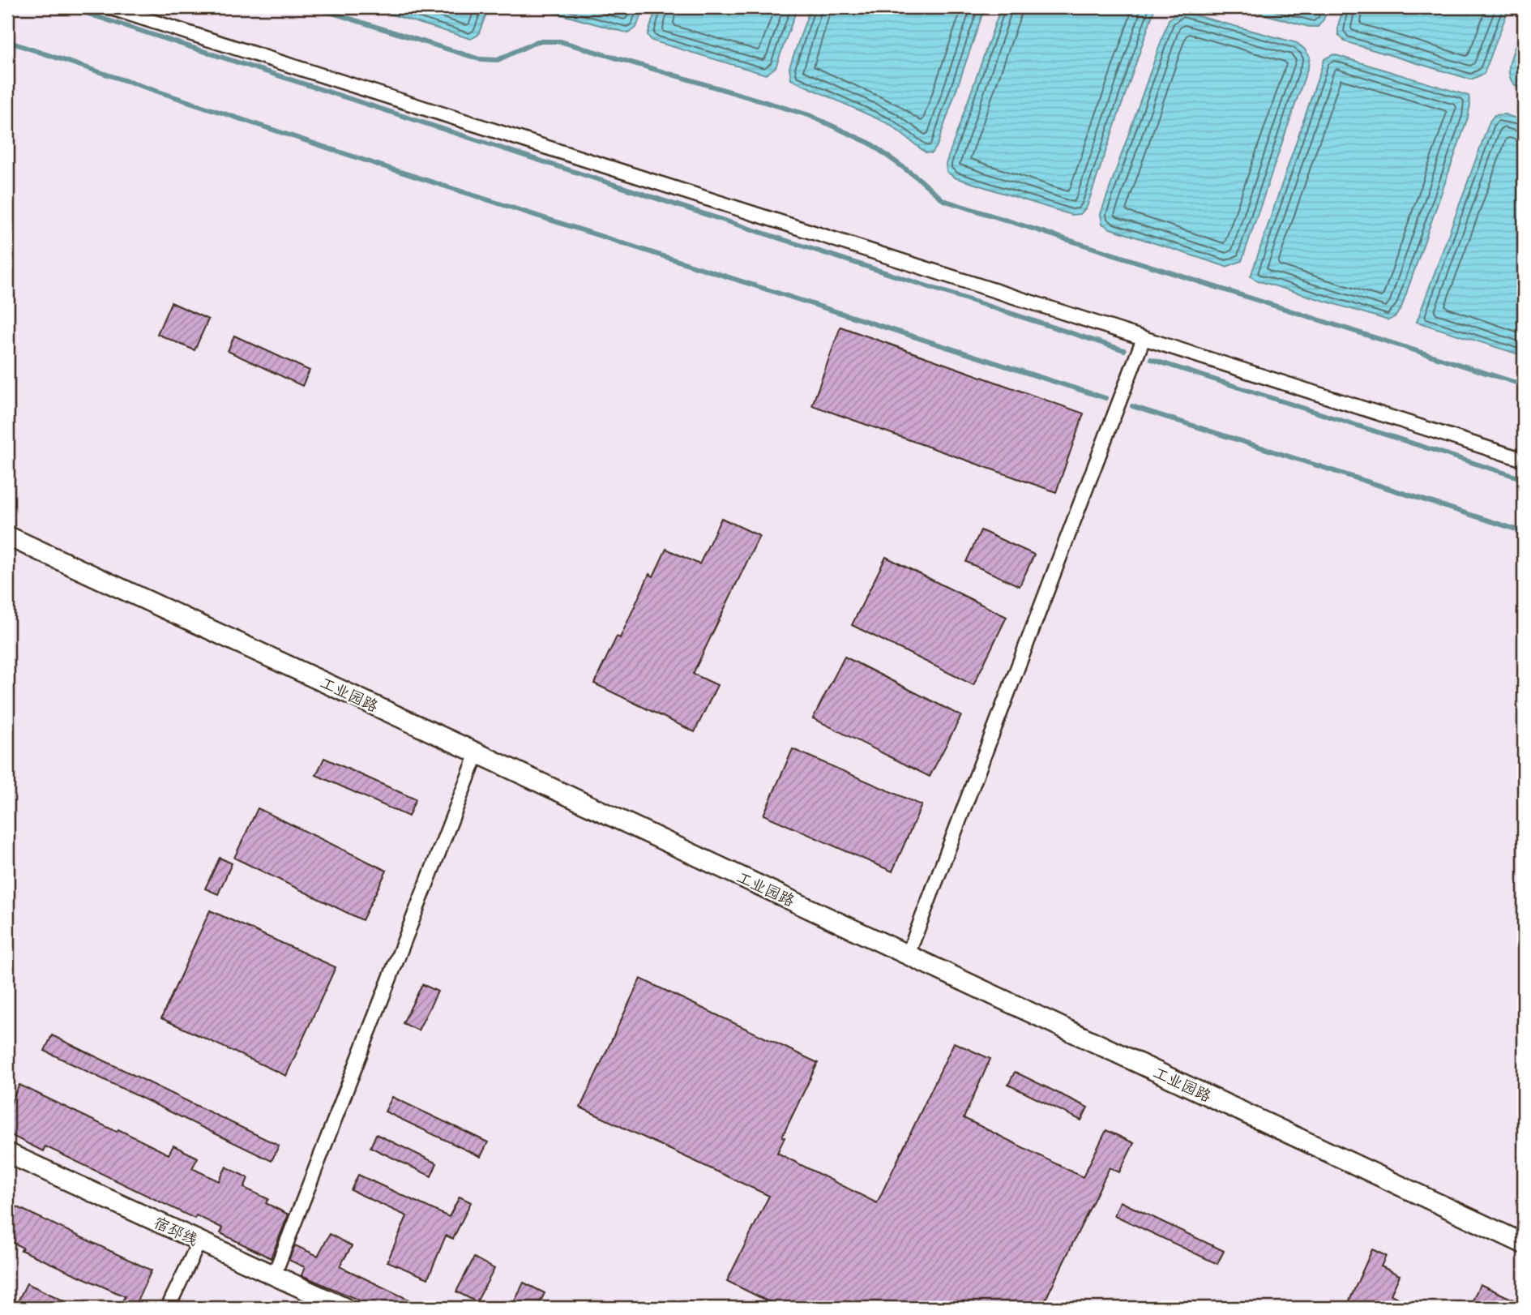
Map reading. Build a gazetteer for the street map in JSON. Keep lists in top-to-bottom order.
{
  "streets": {
    "street": ["工业园路", "宿邳线"]
  }
}
